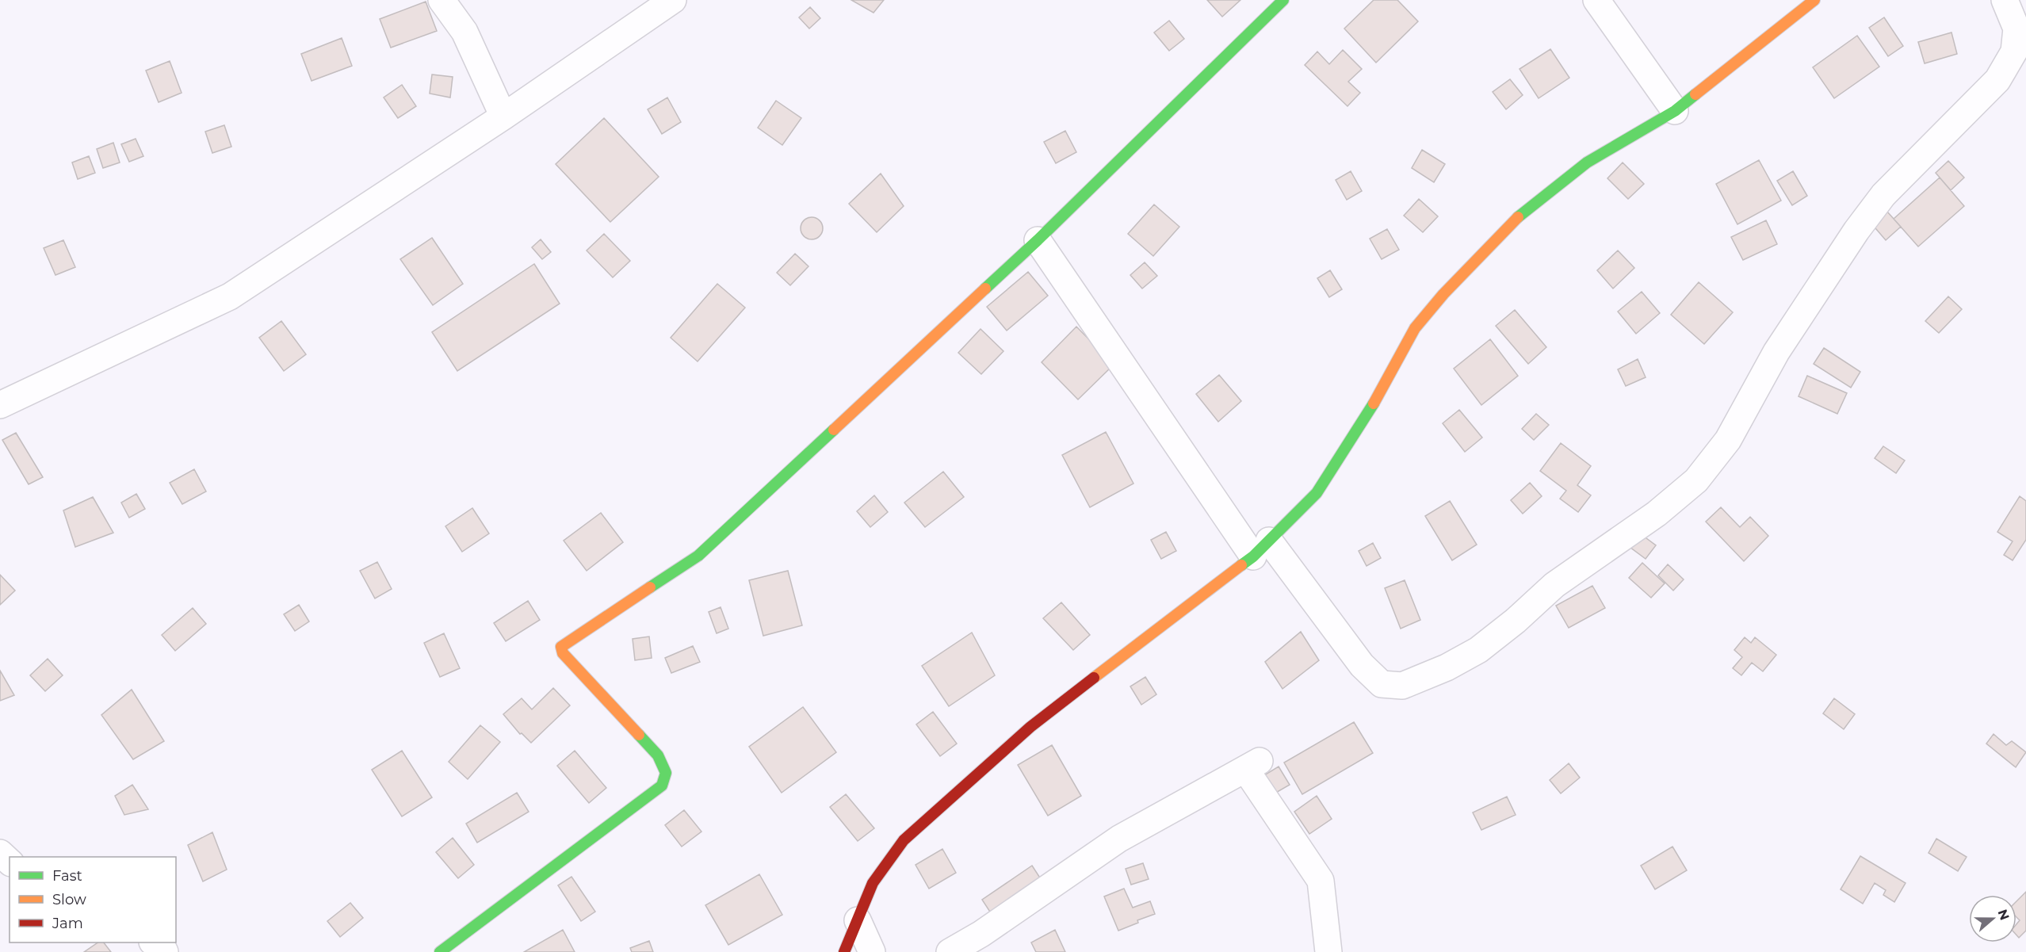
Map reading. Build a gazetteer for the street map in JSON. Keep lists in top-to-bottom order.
{
  "legend": ["Fast", "Slow", "Jam"],
  "north": "right"
}
